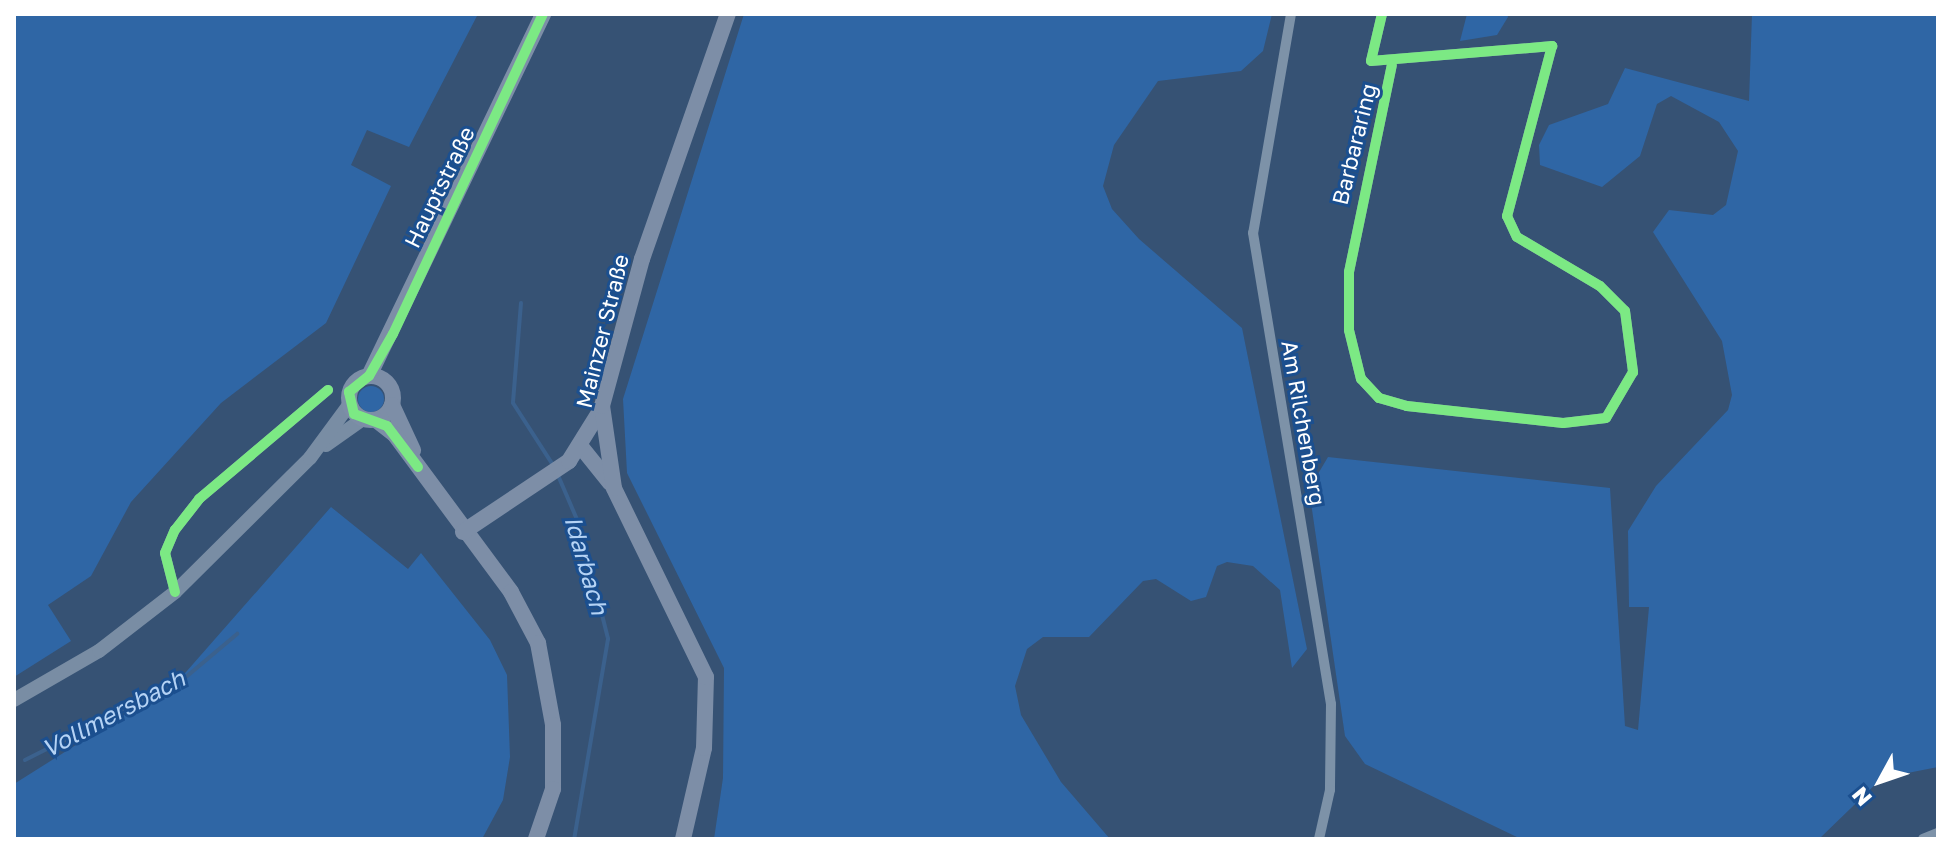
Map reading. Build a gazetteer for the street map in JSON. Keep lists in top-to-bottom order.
{
  "streets": {
    "main road": ["Hauptstraße", "Mainzer Straße"],
    "street": ["Barbararing", "Am Rilchenberg"]
  },
  "water": ["Idarbach", "Vollmersbach"],
  "north": "bottom left"
}
